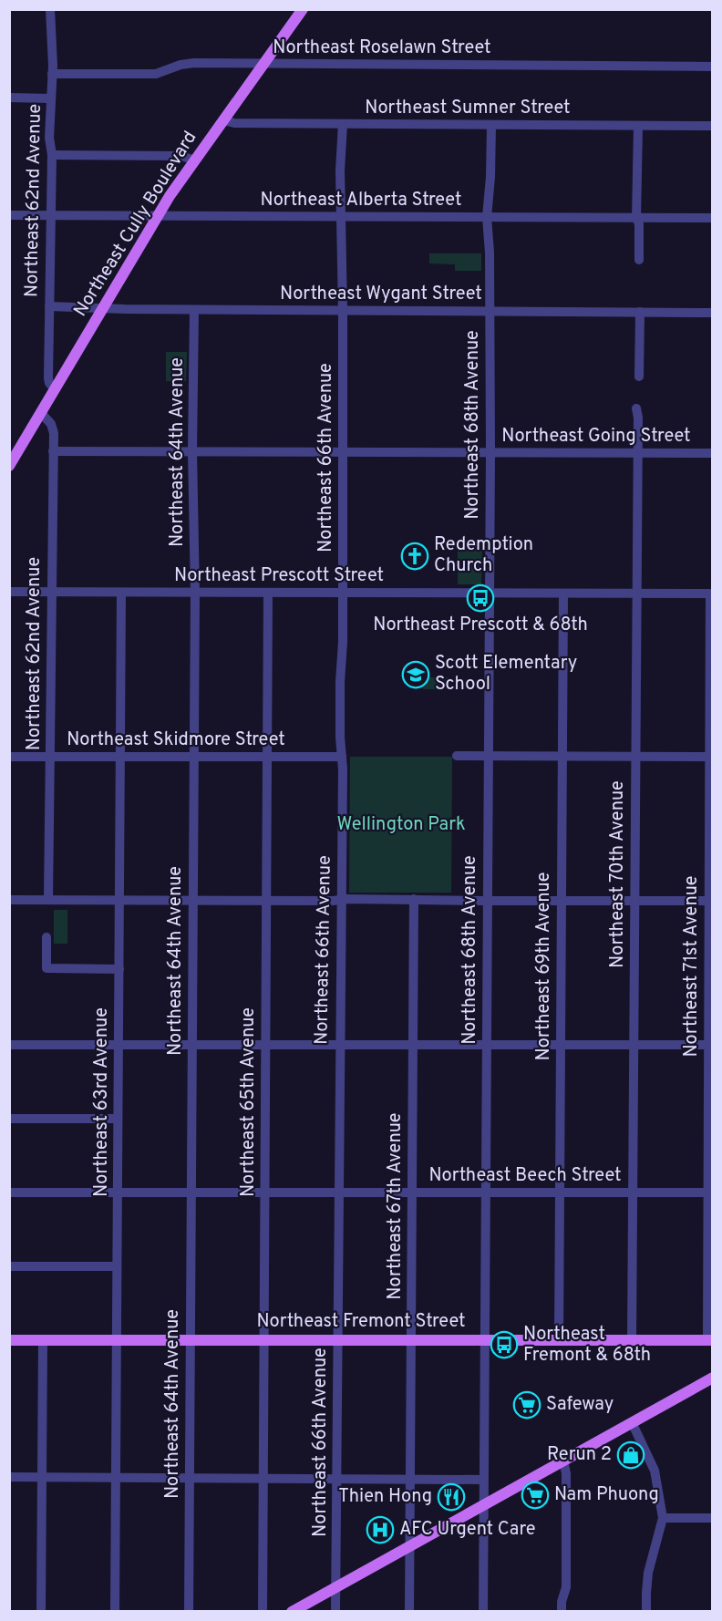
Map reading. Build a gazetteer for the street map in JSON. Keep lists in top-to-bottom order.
{
  "streets": {
    "main road": ["Northeast Cully Boulevard", "Northeast Fremont Street"],
    "street": [
      "Northeast Roselawn Street",
      "Northeast Sumner Street",
      "Northeast 62nd Avenue",
      "Northeast Alberta Street",
      "Northeast Wygant Street",
      "Northeast 68th Avenue",
      "Northeast Going Street",
      "Northeast 64th Avenue",
      "Northeast 66th Avenue",
      "Northeast Prescott Street",
      "Northeast Skidmore Street",
      "Northeast 70th Avenue",
      "Northeast 69th Avenue",
      "Northeast 71st Avenue",
      "Northeast 63rd Avenue",
      "Northeast 65th Avenue",
      "Northeast Beech Street",
      "Northeast 67th Avenue"
    ]
  },
  "crossings": [
    ["Northeast Roselawn Street", "Northeast 62nd Avenue"],
    ["Northeast Roselawn Street", "Northeast Cully Boulevard"],
    ["Northeast Sumner Street", "Northeast Cully Boulevard"],
    ["Northeast Sumner Street", "Northeast 68th Avenue"],
    ["Northeast Sumner Street", "Northeast 66th Avenue"],
    ["Northeast 62nd Avenue", "Northeast Alberta Street"],
    ["Northeast 62nd Avenue", "Northeast Cully Boulevard"],
    ["Northeast 62nd Avenue", "Northeast Wygant Street"],
    ["Northeast 62nd Avenue", "Northeast Going Street"],
    ["Northeast 62nd Avenue", "Northeast Prescott Street"],
    ["Northeast 62nd Avenue", "Northeast Skidmore Street"],
    ["Northeast Alberta Street", "Northeast Cully Boulevard"],
    ["Northeast Alberta Street", "Northeast 68th Avenue"],
    ["Northeast Alberta Street", "Northeast 66th Avenue"],
    ["Northeast Cully Boulevard", "Northeast Wygant Street"],
    ["Northeast Wygant Street", "Northeast 68th Avenue"],
    ["Northeast Wygant Street", "Northeast 64th Avenue"],
    ["Northeast Wygant Street", "Northeast 66th Avenue"],
    ["Northeast 68th Avenue", "Northeast Going Street"],
    ["Northeast 68th Avenue", "Northeast Prescott Street"],
    ["Northeast 68th Avenue", "Northeast Beech Street"],
    ["Northeast 68th Avenue", "Northeast Fremont Street"],
    ["Northeast Going Street", "Northeast 64th Avenue"],
    ["Northeast Going Street", "Northeast 66th Avenue"],
    ["Northeast Going Street", "Northeast 70th Avenue"],
    ["Northeast 64th Avenue", "Northeast Prescott Street"],
    ["Northeast 64th Avenue", "Northeast Skidmore Street"],
    ["Northeast 64th Avenue", "Northeast Beech Street"],
    ["Northeast 64th Avenue", "Northeast Fremont Street"],
    ["Northeast 66th Avenue", "Northeast Prescott Street"],
    ["Northeast 66th Avenue", "Northeast Skidmore Street"],
    ["Northeast 66th Avenue", "Northeast Beech Street"],
    ["Northeast 66th Avenue", "Northeast Fremont Street"],
    ["Northeast Prescott Street", "Northeast 70th Avenue"],
    ["Northeast Prescott Street", "Northeast 69th Avenue"],
    ["Northeast Prescott Street", "Northeast 71st Avenue"],
    ["Northeast Prescott Street", "Northeast 63rd Avenue"],
    ["Northeast Prescott Street", "Northeast 65th Avenue"],
    ["Northeast Skidmore Street", "Northeast 63rd Avenue"],
    ["Northeast Skidmore Street", "Northeast 65th Avenue"],
    ["Northeast 70th Avenue", "Northeast Beech Street"],
    ["Northeast 70th Avenue", "Northeast Fremont Street"],
    ["Northeast 69th Avenue", "Northeast Beech Street"],
    ["Northeast 69th Avenue", "Northeast Fremont Street"],
    ["Northeast 71st Avenue", "Northeast Beech Street"],
    ["Northeast 71st Avenue", "Northeast Fremont Street"],
    ["Northeast 63rd Avenue", "Northeast Beech Street"],
    ["Northeast 63rd Avenue", "Northeast Fremont Street"],
    ["Northeast 65th Avenue", "Northeast Beech Street"],
    ["Northeast 65th Avenue", "Northeast Fremont Street"],
    ["Northeast Beech Street", "Northeast 67th Avenue"],
    ["Northeast 67th Avenue", "Northeast Fremont Street"]
  ],
  "parks": ["Wellington Park"],
  "places": {
    "church": ["Redemption Church"],
    "bus stop": ["Northeast Prescott & 68th", "Northeast Fremont & 68th"],
    "school or university": ["Scott Elementary School"],
    "supermarket": ["Safeway", "Nam Phuong"],
    "shop": ["Rerun 2"],
    "restaurant": ["Thien Hong"],
    "hospital": ["AFC Urgent Care"]
  }
}
